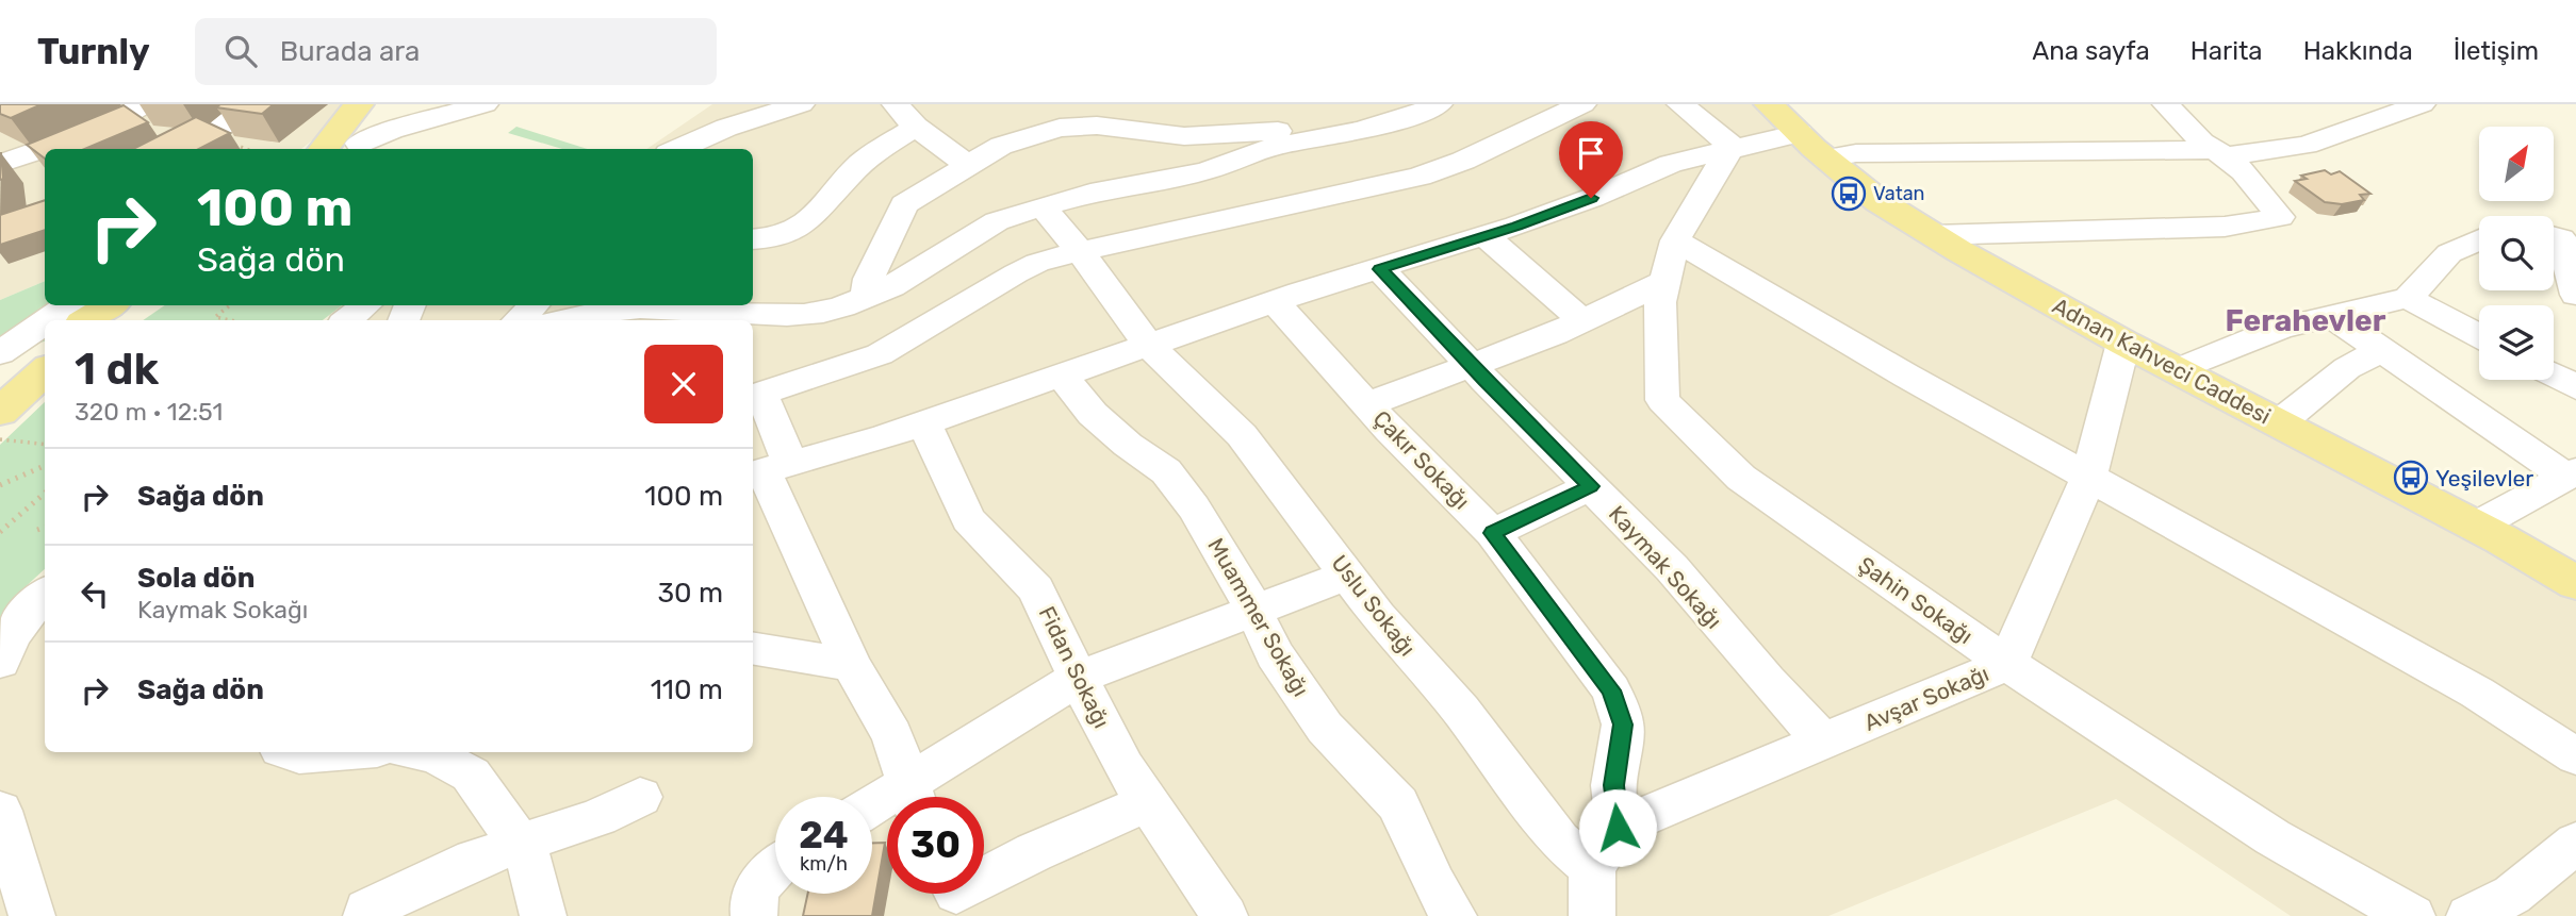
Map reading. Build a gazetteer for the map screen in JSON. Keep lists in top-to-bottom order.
{
  "streets": {
    "main road": ["Adnan Kahveci Caddesi"],
    "street": [
      "Çakır Sokağı",
      "Kaymak Sokağı",
      "Şahin Sokağı",
      "Uslu Sokağı",
      "Muammer Sokağı",
      "Fidan Sokağı",
      "Avşar Sokağı"
    ]
  },
  "crossings": [
    ["Adnan Kahveci Caddesi", "Avşar Sokağı"],
    ["Çakır Sokağı", "Avşar Sokağı"],
    ["Kaymak Sokağı", "Avşar Sokağı"],
    ["Şahin Sokağı", "Avşar Sokağı"]
  ],
  "districts": ["Ferahevler"],
  "places": {
    "bus stop": ["Vatan", "Yeşilevler"]
  },
  "north": "top right",
  "page": {
    "header": "Turnly",
    "search": "Burada ara",
    "nav": [
      "Ana sayfa",
      "Harita",
      "Hakkında",
      "İletişim"
    ],
    "turn": ["100 m", "Sağa dön"],
    "heading": ["1 dk", "320 m · 12:51"],
    "list": [
      {
        "name": "Sağa dön",
        "value": "100 m"
      },
      {
        "name": "Sola dön",
        "note": "Kaymak Sokağı",
        "value": "30 m"
      },
      {
        "name": "Sağa dön",
        "value": "110 m"
      }
    ],
    "speed": "24 km/h",
    "limit": "30"
  }
}
